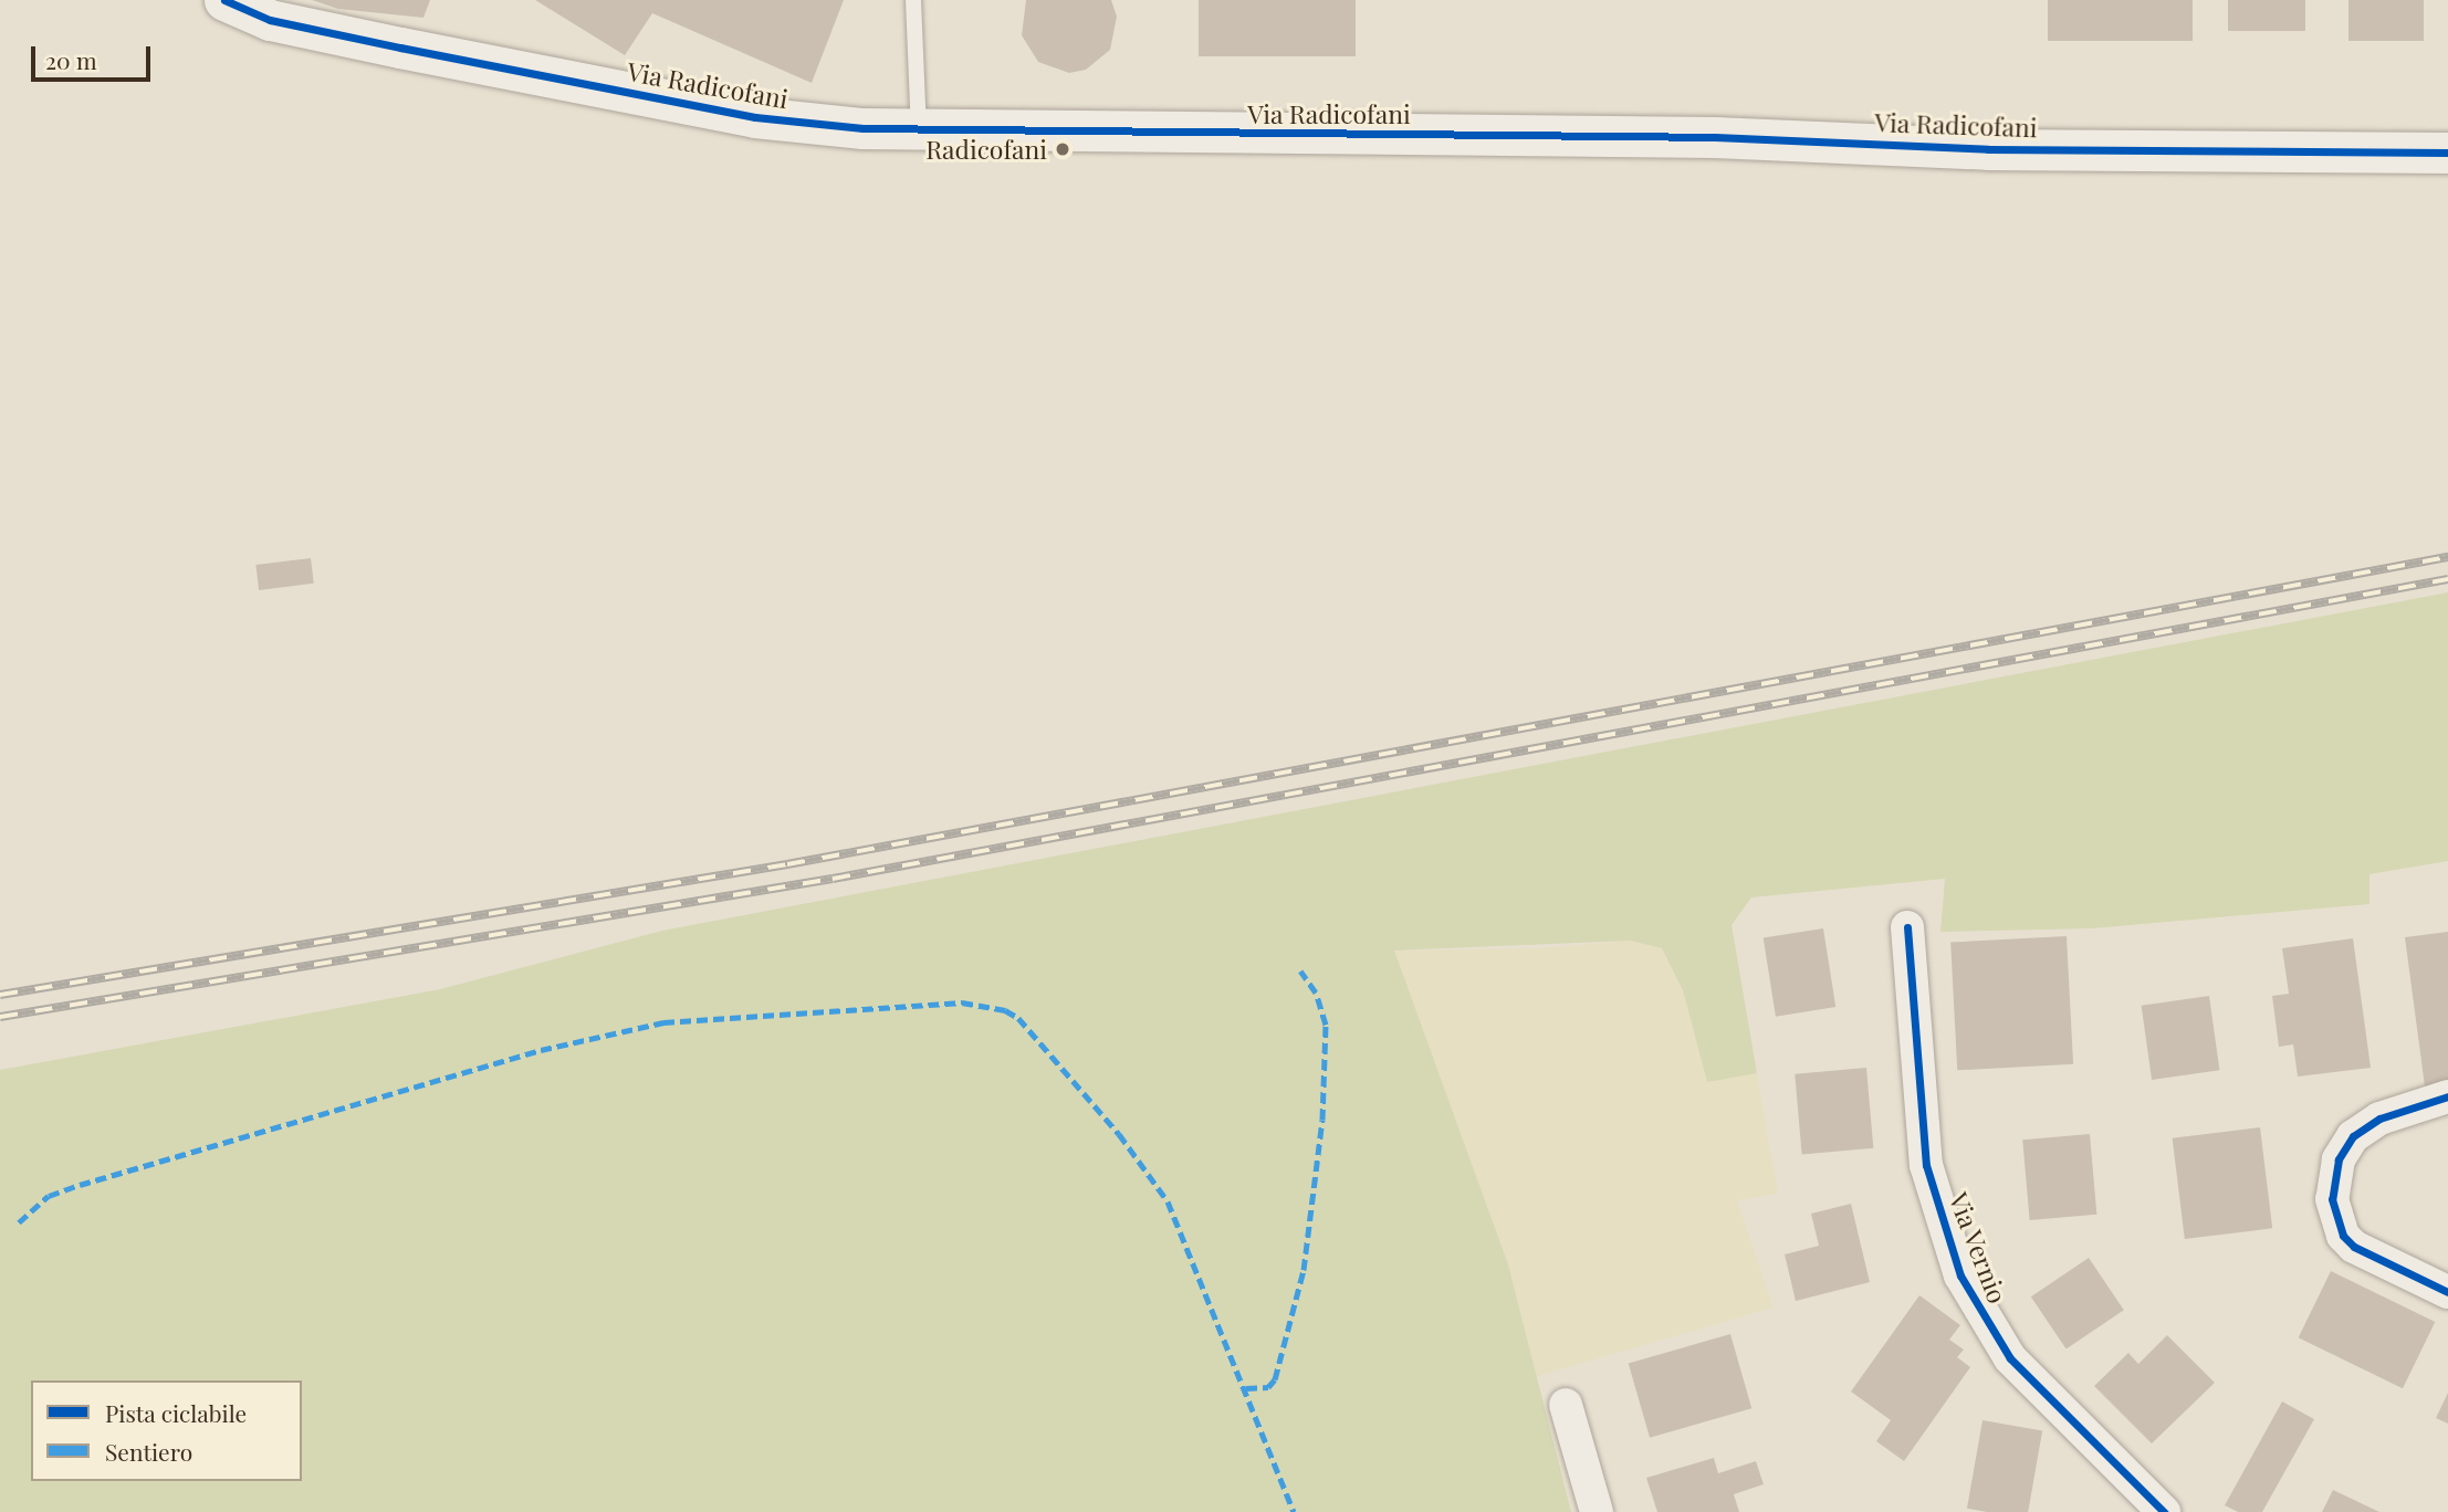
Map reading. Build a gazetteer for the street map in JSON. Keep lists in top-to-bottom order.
{
  "streets": {
    "street": ["Via Radicofani", "Via Vernio"]
  },
  "places": ["Radicofani"],
  "legend": ["Pista ciclabile", "Sentiero"],
  "scale_bar": "20 m"
}
